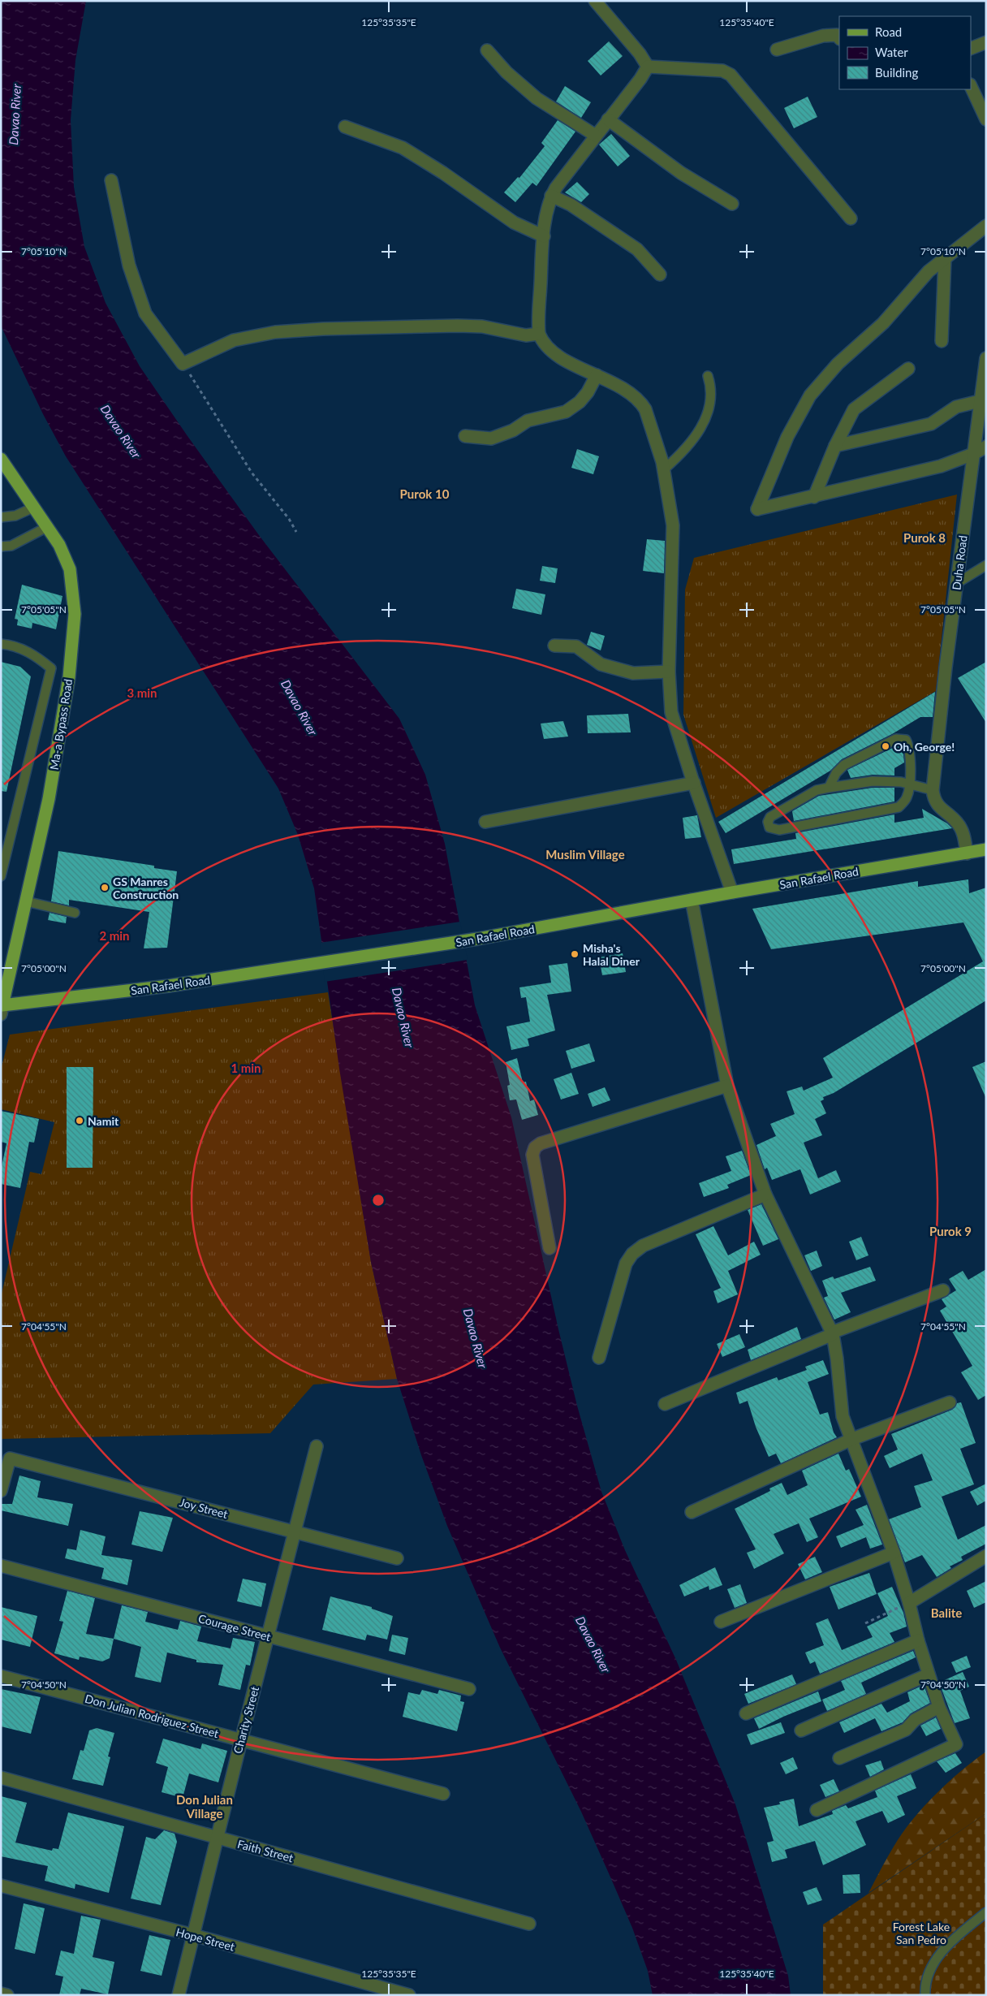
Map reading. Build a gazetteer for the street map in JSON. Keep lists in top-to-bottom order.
{
  "streets": {
    "main road": ["Ma-a Bypass Road", "San Rafael Road"],
    "street": [
      "Duha Road",
      "Joy Street",
      "Courage Street",
      "Don Julian Rodriguez Street",
      "Charity Street",
      "Faith Street",
      "Hope Street"
    ]
  },
  "crossings": [
    ["Ma-a Bypass Road", "San Rafael Road"],
    ["Joy Street", "Charity Street"],
    ["Courage Street", "Charity Street"],
    ["Don Julian Rodriguez Street", "Charity Street"],
    ["Charity Street", "Faith Street"],
    ["Charity Street", "Hope Street"]
  ],
  "districts": [
    "Purok 10",
    "Purok 8",
    "Muslim Village",
    "Purok 9",
    "Balite",
    "Don Julian Village"
  ],
  "water": ["Davao River"],
  "parks": ["Forest Lake San Pedro"],
  "places": [
    "Oh, George!",
    "GS Manres Construction",
    "Misha's Halal Diner",
    "Namit"
  ],
  "legend": ["Road", "Water", "Building"],
  "coordinates": [
    "125°35'35\"E",
    "125°35'40\"E",
    "7°05'10\"N",
    "7°05'05\"N",
    "7°05'00\"N",
    "7°04'55\"N",
    "7°04'50\"N"
  ],
  "rings": ["3 min", "2 min", "1 min"]
}
